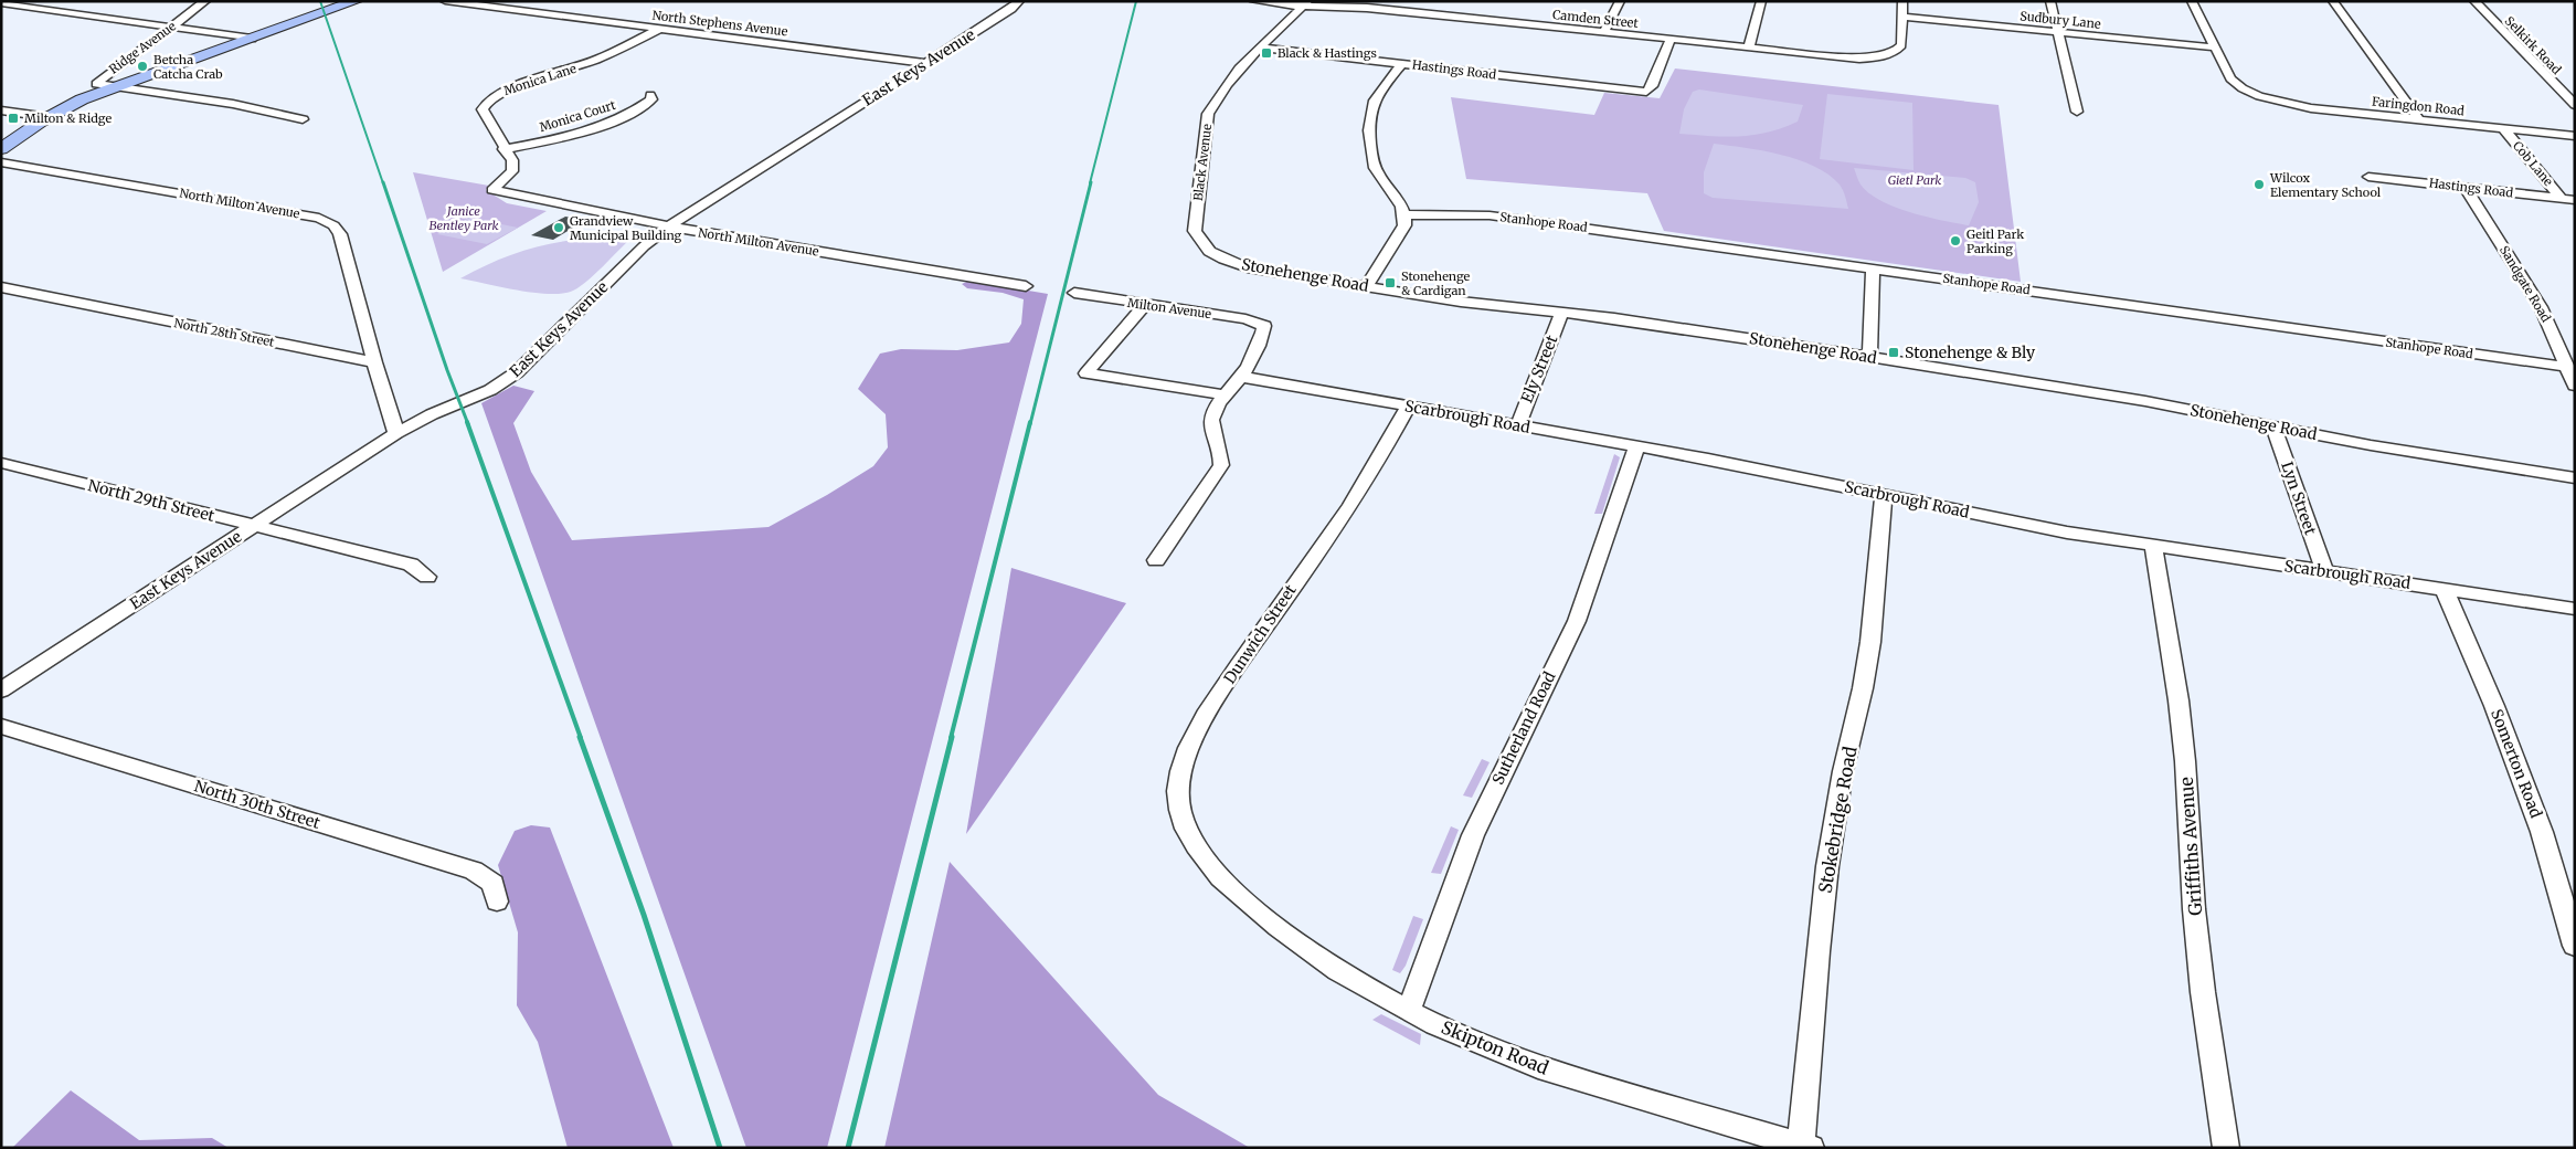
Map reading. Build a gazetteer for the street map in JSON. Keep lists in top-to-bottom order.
{
  "streets": {
    "street": [
      "Camden Street",
      "Sudbury Lane",
      "North Stephens Avenue",
      "Selkirk Road",
      "Ridge Avenue",
      "East Keys Avenue",
      "Hastings Road",
      "Monica Lane",
      "Faringdon Road",
      "Monica Court",
      "Black Avenue",
      "Cob Lane",
      "North Milton Avenue",
      "Stanhope Road",
      "Stonehenge Road",
      "Sandgate Road",
      "Milton Avenue",
      "North 28th Street",
      "Ely Street",
      "Scarbrough Road",
      "Lyn Street",
      "North 29th Street",
      "Dunwich Street",
      "Sutherland Road",
      "Somerton Road",
      "North 30th Street",
      "Stokebridge Road",
      "Griffiths Avenue",
      "Skipton Road"
    ]
  },
  "crossings": [
    ["Camden Street", "Sudbury Lane"],
    ["Camden Street", "Hastings Road"],
    ["Camden Street", "Black Avenue"],
    ["Sudbury Lane", "Faringdon Road"],
    ["North Stephens Avenue", "East Keys Avenue"],
    ["North Stephens Avenue", "Monica Lane"],
    ["East Keys Avenue", "North Milton Avenue"],
    ["East Keys Avenue", "North 29th Street"],
    ["Hastings Road", "Black Avenue"],
    ["Hastings Road", "Cob Lane"],
    ["Hastings Road", "Sandgate Road"],
    ["Monica Lane", "Monica Court"],
    ["Monica Lane", "North Milton Avenue"],
    ["Faringdon Road", "Cob Lane"],
    ["Black Avenue", "Stonehenge Road"],
    ["North Milton Avenue", "North 28th Street"],
    ["Stanhope Road", "Sandgate Road"],
    ["Stonehenge Road", "Ely Street"],
    ["Stonehenge Road", "Lyn Street"],
    ["Milton Avenue", "Scarbrough Road"],
    ["Ely Street", "Scarbrough Road"],
    ["Scarbrough Road", "Lyn Street"],
    ["Scarbrough Road", "Dunwich Street"],
    ["Scarbrough Road", "Sutherland Road"],
    ["Scarbrough Road", "Somerton Road"],
    ["Scarbrough Road", "Stokebridge Road"],
    ["Scarbrough Road", "Griffiths Avenue"],
    ["Dunwich Street", "Skipton Road"],
    ["Sutherland Road", "Skipton Road"],
    ["Stokebridge Road", "Skipton Road"]
  ],
  "parks": ["Gietl Park", "Janice Bentley Park"],
  "places": {
    "transit": [
      "Black & Hastings",
      "Milton & Ridge",
      "Stonehenge & Cardigan",
      "Stonehenge & Bly"
    ],
    "other": [
      "Betcha Catcha Crab",
      "Wilcox Elementary School",
      "Grandview Municipal Building",
      "Geitl Park Parking"
    ]
  }
}
